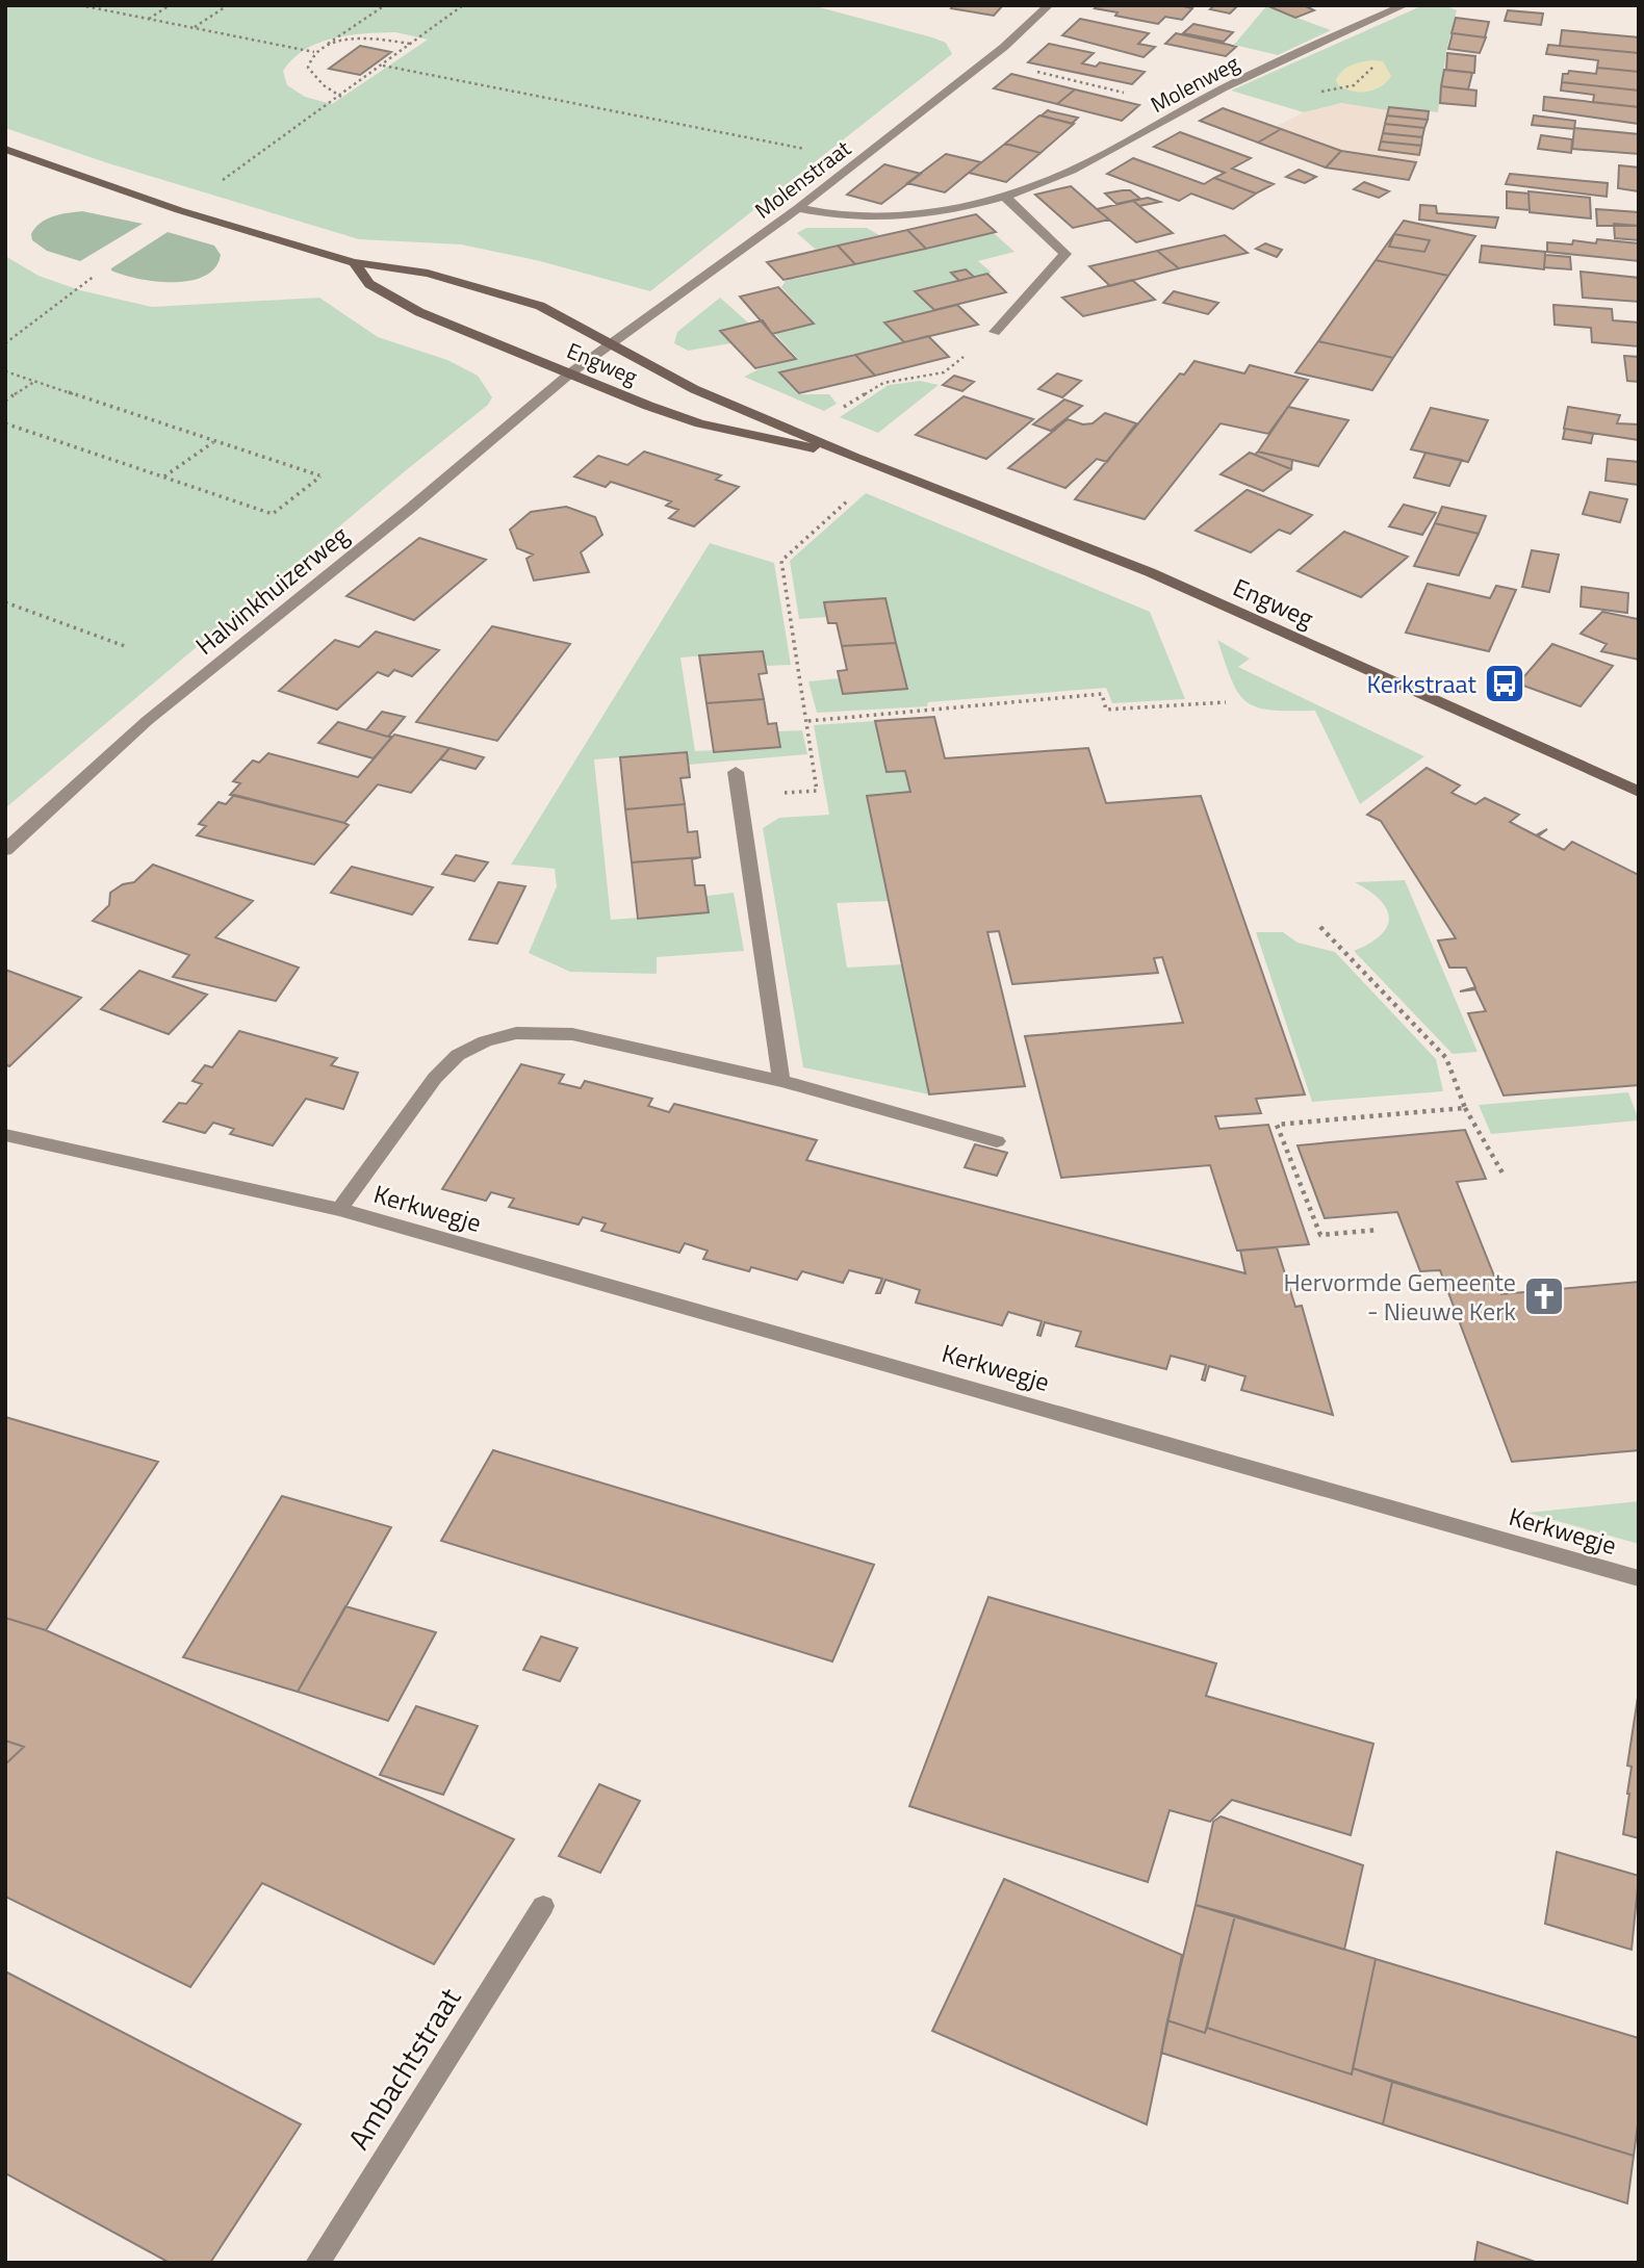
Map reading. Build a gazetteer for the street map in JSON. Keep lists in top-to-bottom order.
{
  "streets": {
    "street": [
      "Molenweg",
      "Molenstraat",
      "Engweg",
      "Halvinkhuizerweg",
      "Kerkwegje",
      "Ambachtstraat"
    ]
  },
  "crossings": [
    ["Molenweg", "Molenstraat"],
    ["Molenstraat", "Engweg"],
    ["Molenstraat", "Halvinkhuizerweg"],
    ["Engweg", "Halvinkhuizerweg"]
  ],
  "places": {
    "bus stop": ["Kerkstraat"],
    "church": ["Hervormde Gemeente - Nieuwe Kerk"]
  }
}
